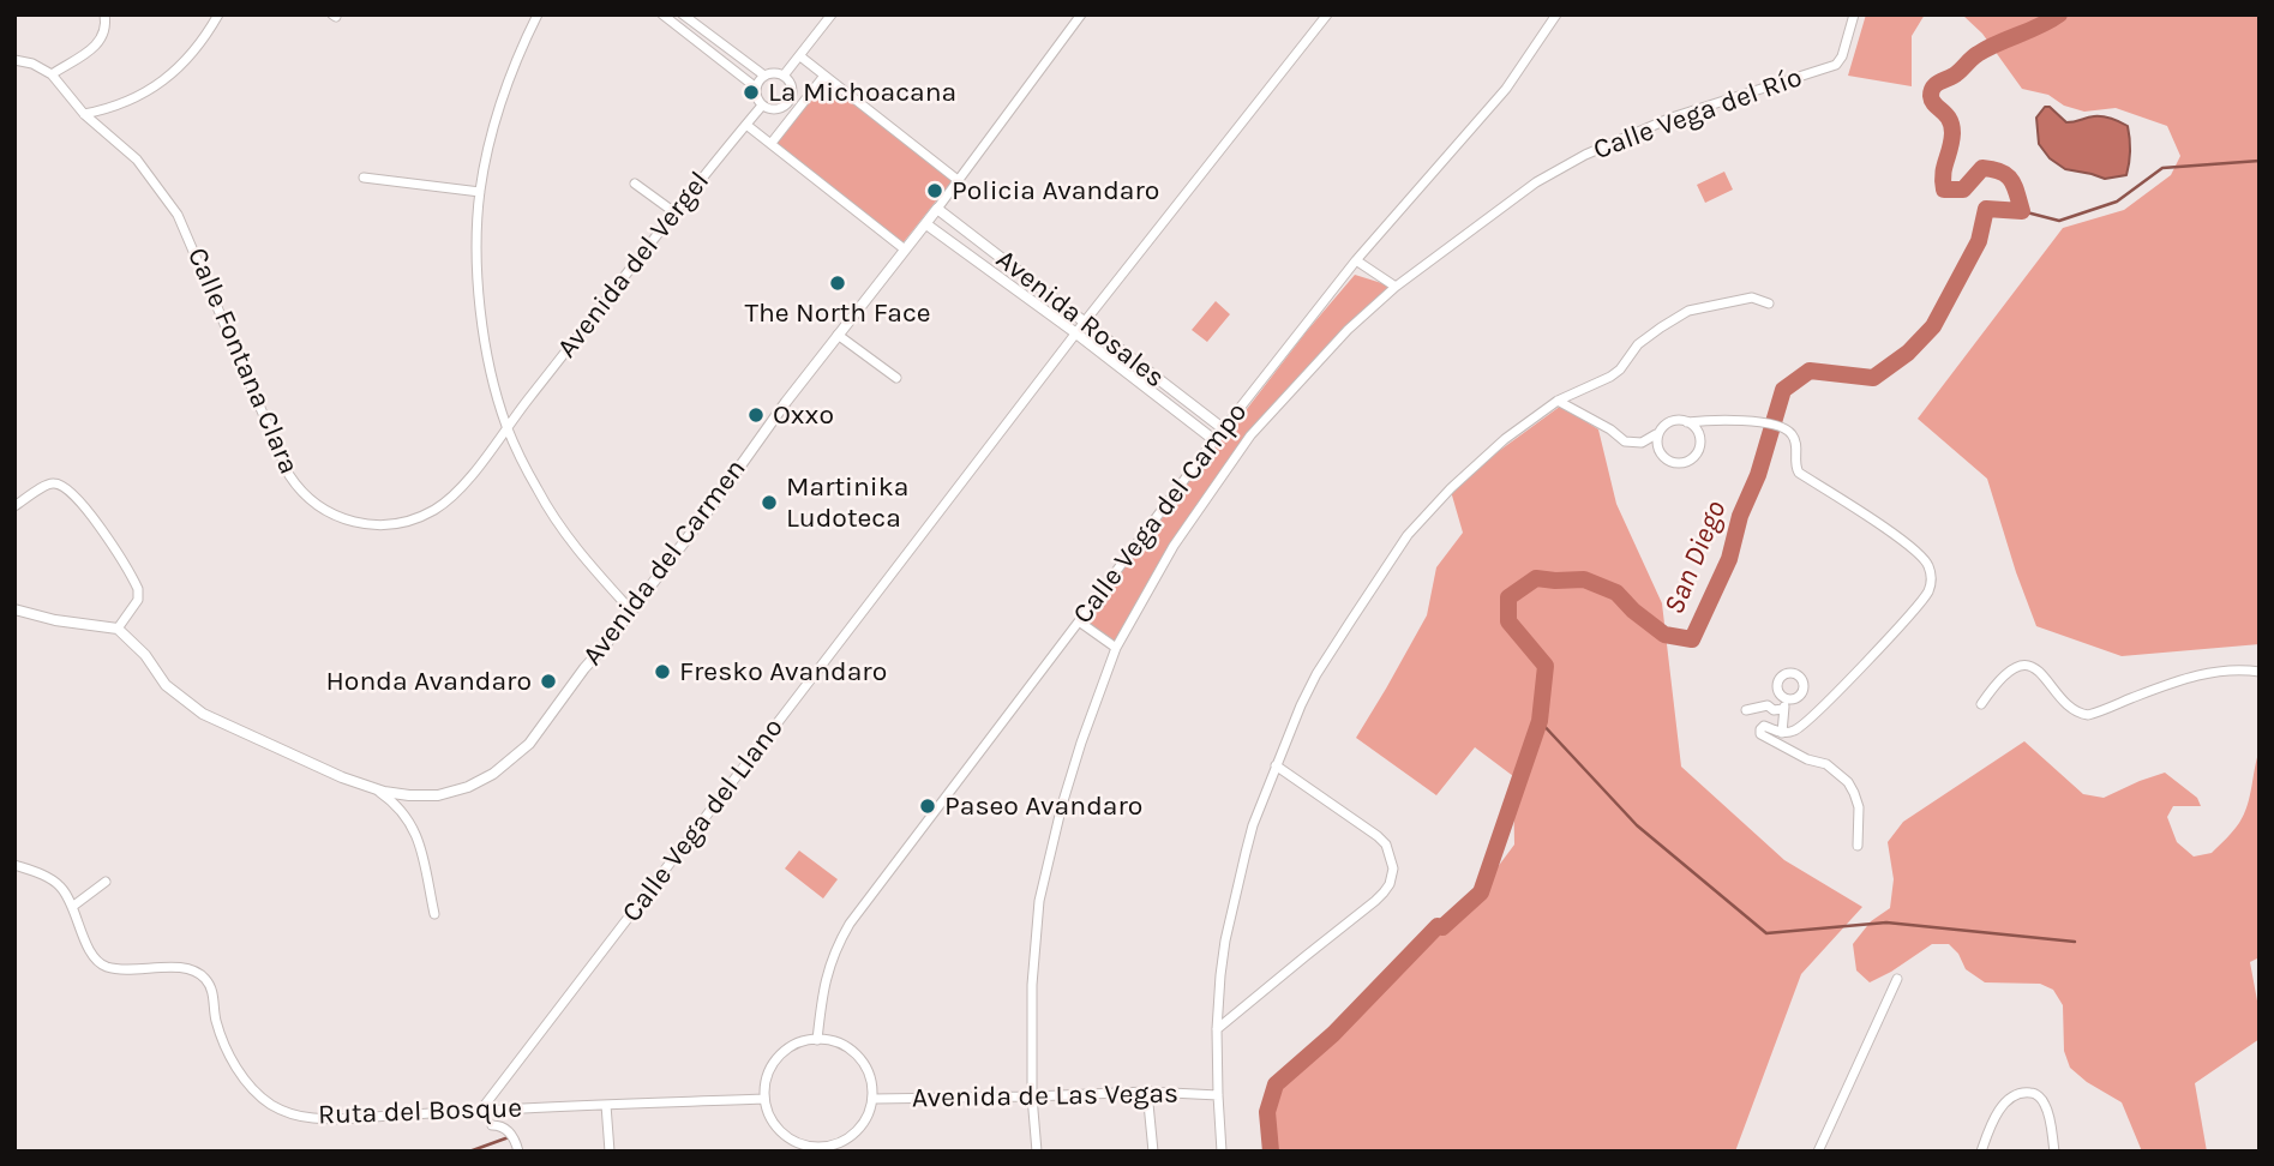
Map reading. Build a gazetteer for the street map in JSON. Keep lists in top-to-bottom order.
{
  "streets": {
    "street": [
      "Calle Vega del Río",
      "Avenida del Vergel",
      "Avenida Rosales",
      "Calle Fontana Clara",
      "Calle Vega del Campo",
      "Avenida del Carmen",
      "Calle Vega del Llano",
      "Avenida de Las Vegas",
      "Ruta del Bosque"
    ]
  },
  "crossings": [
    ["Calle Vega del Río", "Calle Vega del Campo"],
    ["Avenida del Vergel", "Calle Fontana Clara"],
    ["Avenida Rosales", "Calle Vega del Campo"],
    ["Avenida Rosales", "Avenida del Carmen"],
    ["Avenida Rosales", "Calle Vega del Llano"],
    ["Calle Vega del Campo", "Avenida de Las Vegas"],
    ["Calle Vega del Campo", "Ruta del Bosque"],
    ["Calle Vega del Llano", "Ruta del Bosque"],
    ["Avenida de Las Vegas", "Ruta del Bosque"]
  ],
  "water": ["San Diego"],
  "places": [
    "La Michoacana",
    "Policia Avandaro",
    "The North Face",
    "Oxxo",
    "Martinika Ludoteca",
    "Fresko Avandaro",
    "Honda Avandaro",
    "Paseo Avandaro"
  ]
}
